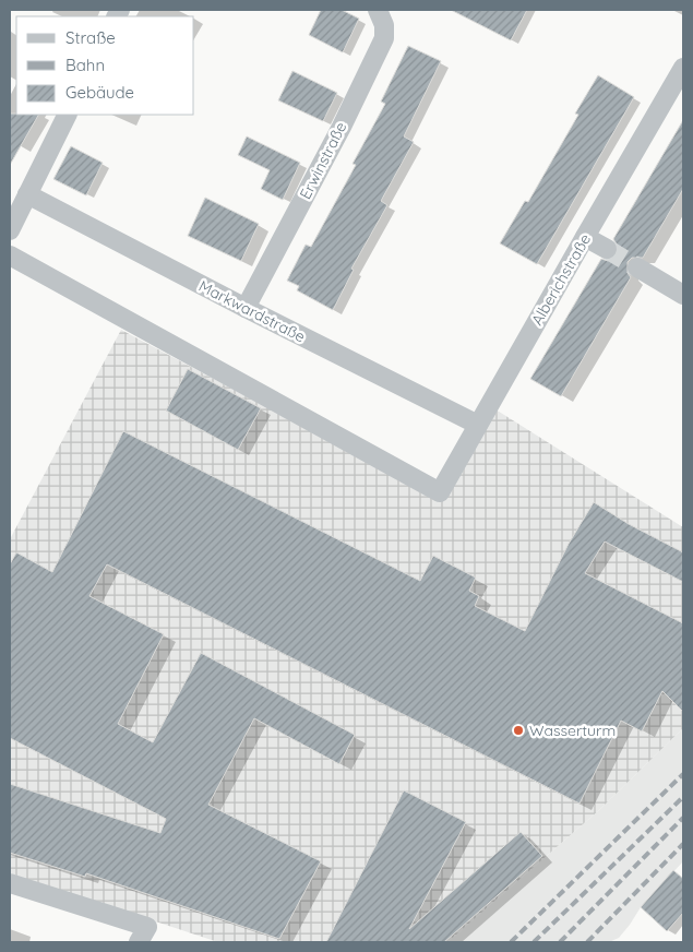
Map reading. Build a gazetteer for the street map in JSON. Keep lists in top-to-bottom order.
{
  "streets": {
    "street": ["Erwinstraße", "Alberichstraße", "Markwardstraße"]
  },
  "crossings": [
    ["Erwinstraße", "Markwardstraße"],
    ["Alberichstraße", "Markwardstraße"]
  ],
  "places": ["Wasserturm"],
  "legend": ["Straße", "Bahn", "Gebäude"]
}
